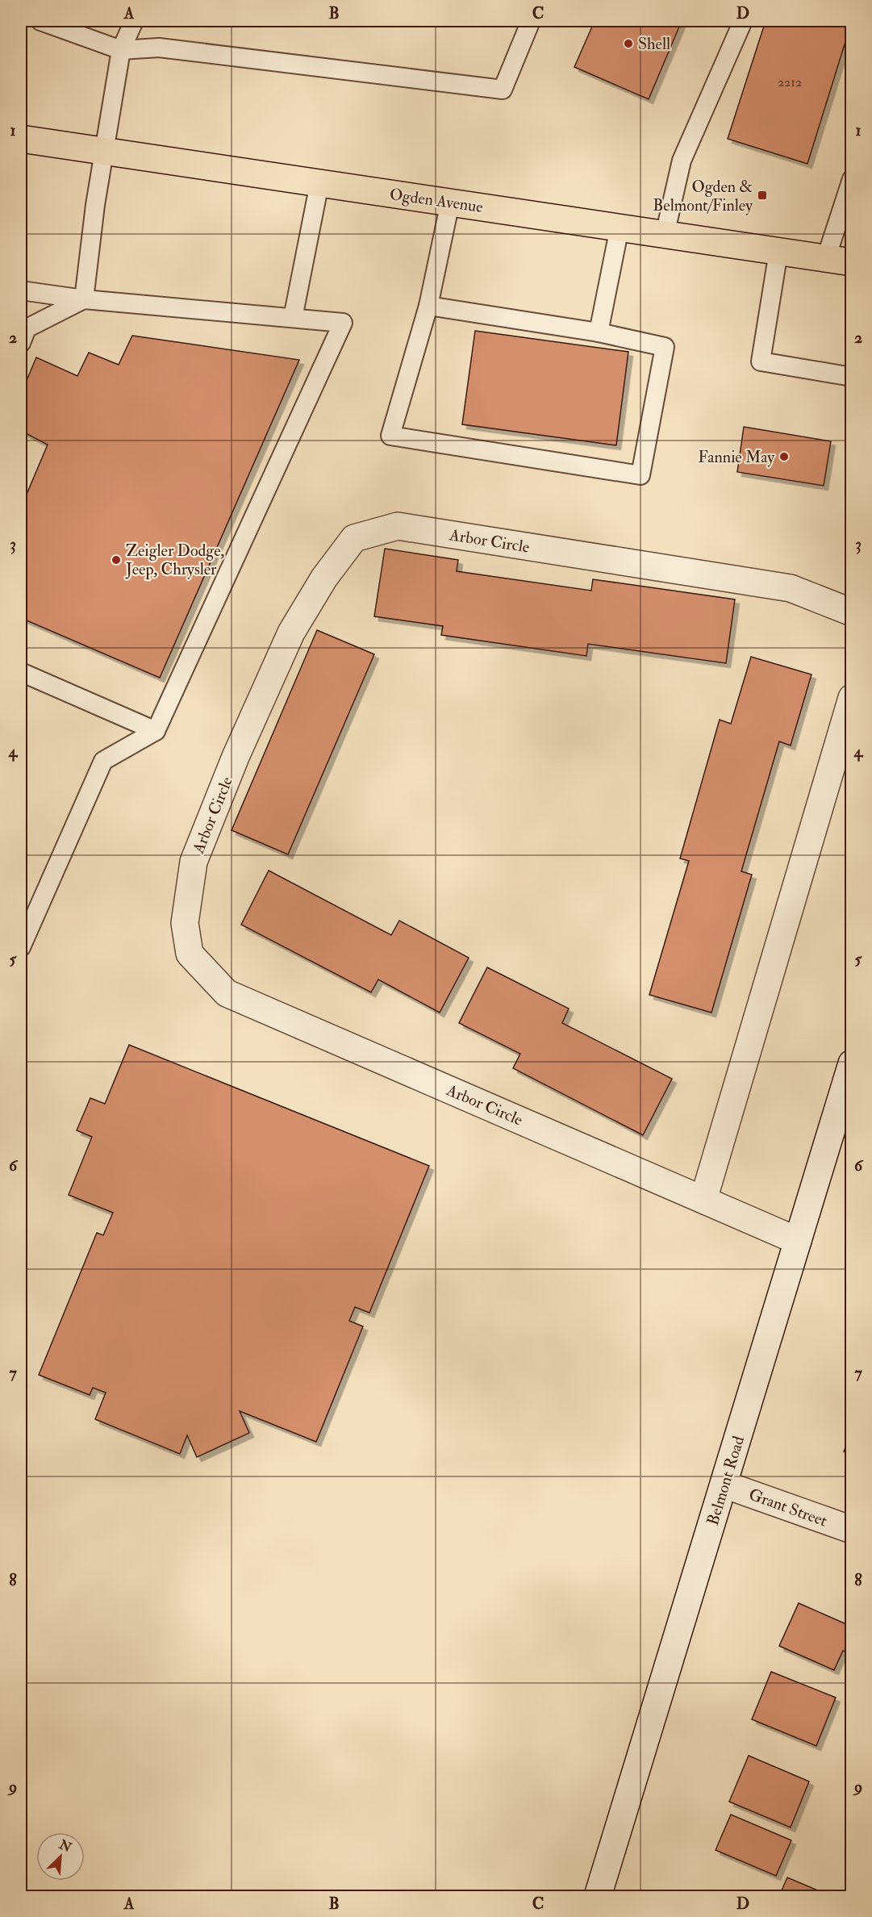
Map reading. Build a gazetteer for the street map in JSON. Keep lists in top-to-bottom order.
{
  "streets": {
    "main road": ["Ogden Avenue"],
    "street": ["Arbor Circle", "Belmont Road", "Grant Street"]
  },
  "crossings": [
    ["Arbor Circle", "Belmont Road"],
    ["Belmont Road", "Grant Street"]
  ],
  "places": {
    "other": ["Shell", "Fannie May", "Zeigler Dodge, Jeep, Chrysler"],
    "transit": ["Ogden & Belmont/Finley"]
  },
  "house_numbers": ["2212"],
  "north": "top right",
  "grid": {
    "columns": [
      "A",
      "B",
      "C",
      "D"
    ],
    "rows": [
      "1",
      "2",
      "3",
      "4",
      "5",
      "6",
      "7",
      "8",
      "9"
    ]
  }
}
